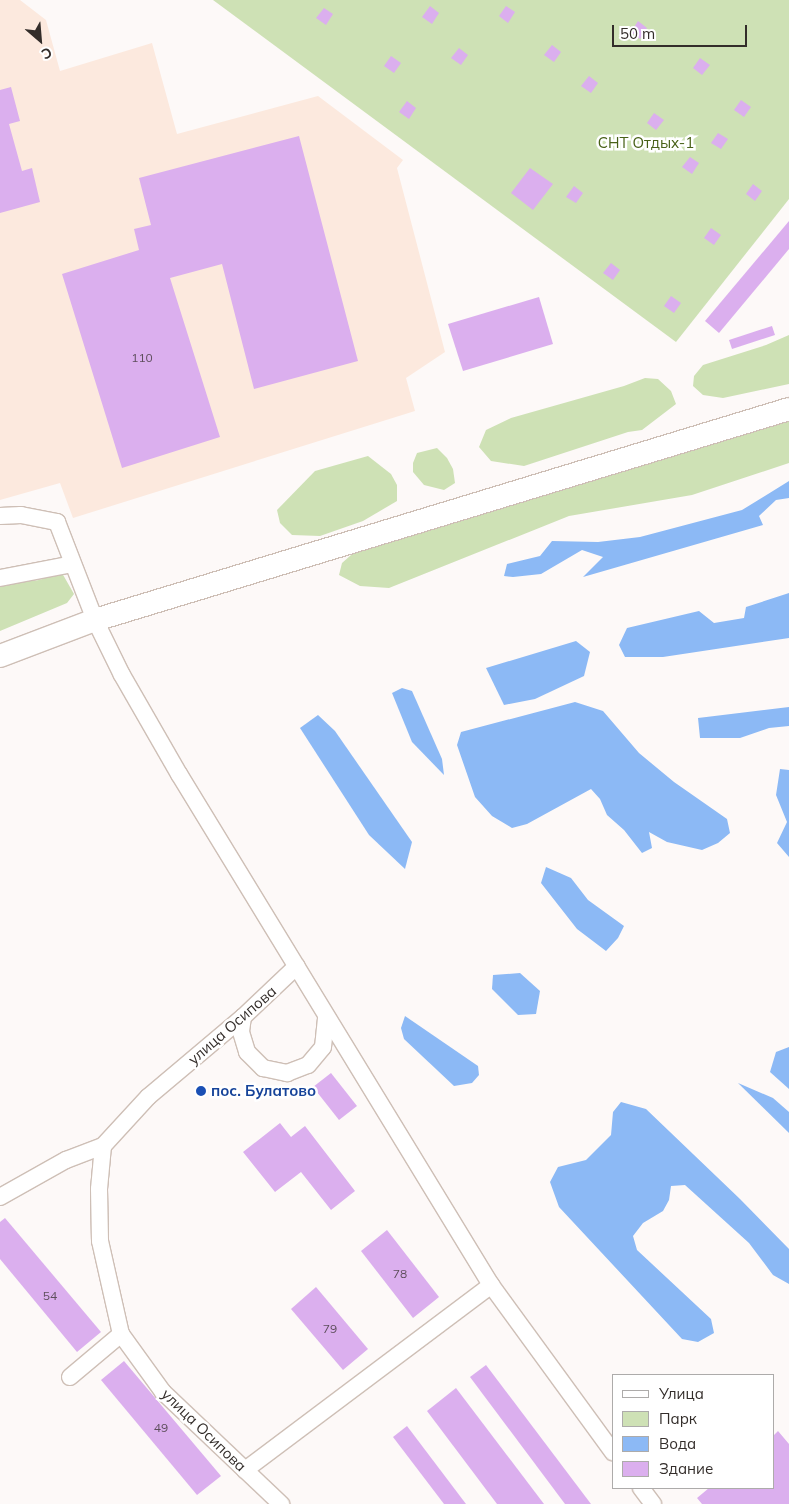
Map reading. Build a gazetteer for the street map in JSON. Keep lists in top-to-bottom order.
{
  "streets": {
    "street": ["улица Осипова"]
  },
  "parks": ["СНТ Отдых-1"],
  "places": ["пос. Булатово"],
  "house_numbers": [
    "110",
    "78",
    "54",
    "79",
    "49"
  ],
  "legend": [
    "Улица",
    "Парк",
    "Вода",
    "Здание"
  ],
  "scale_bar": "50 m",
  "north": "bottom right"
}
